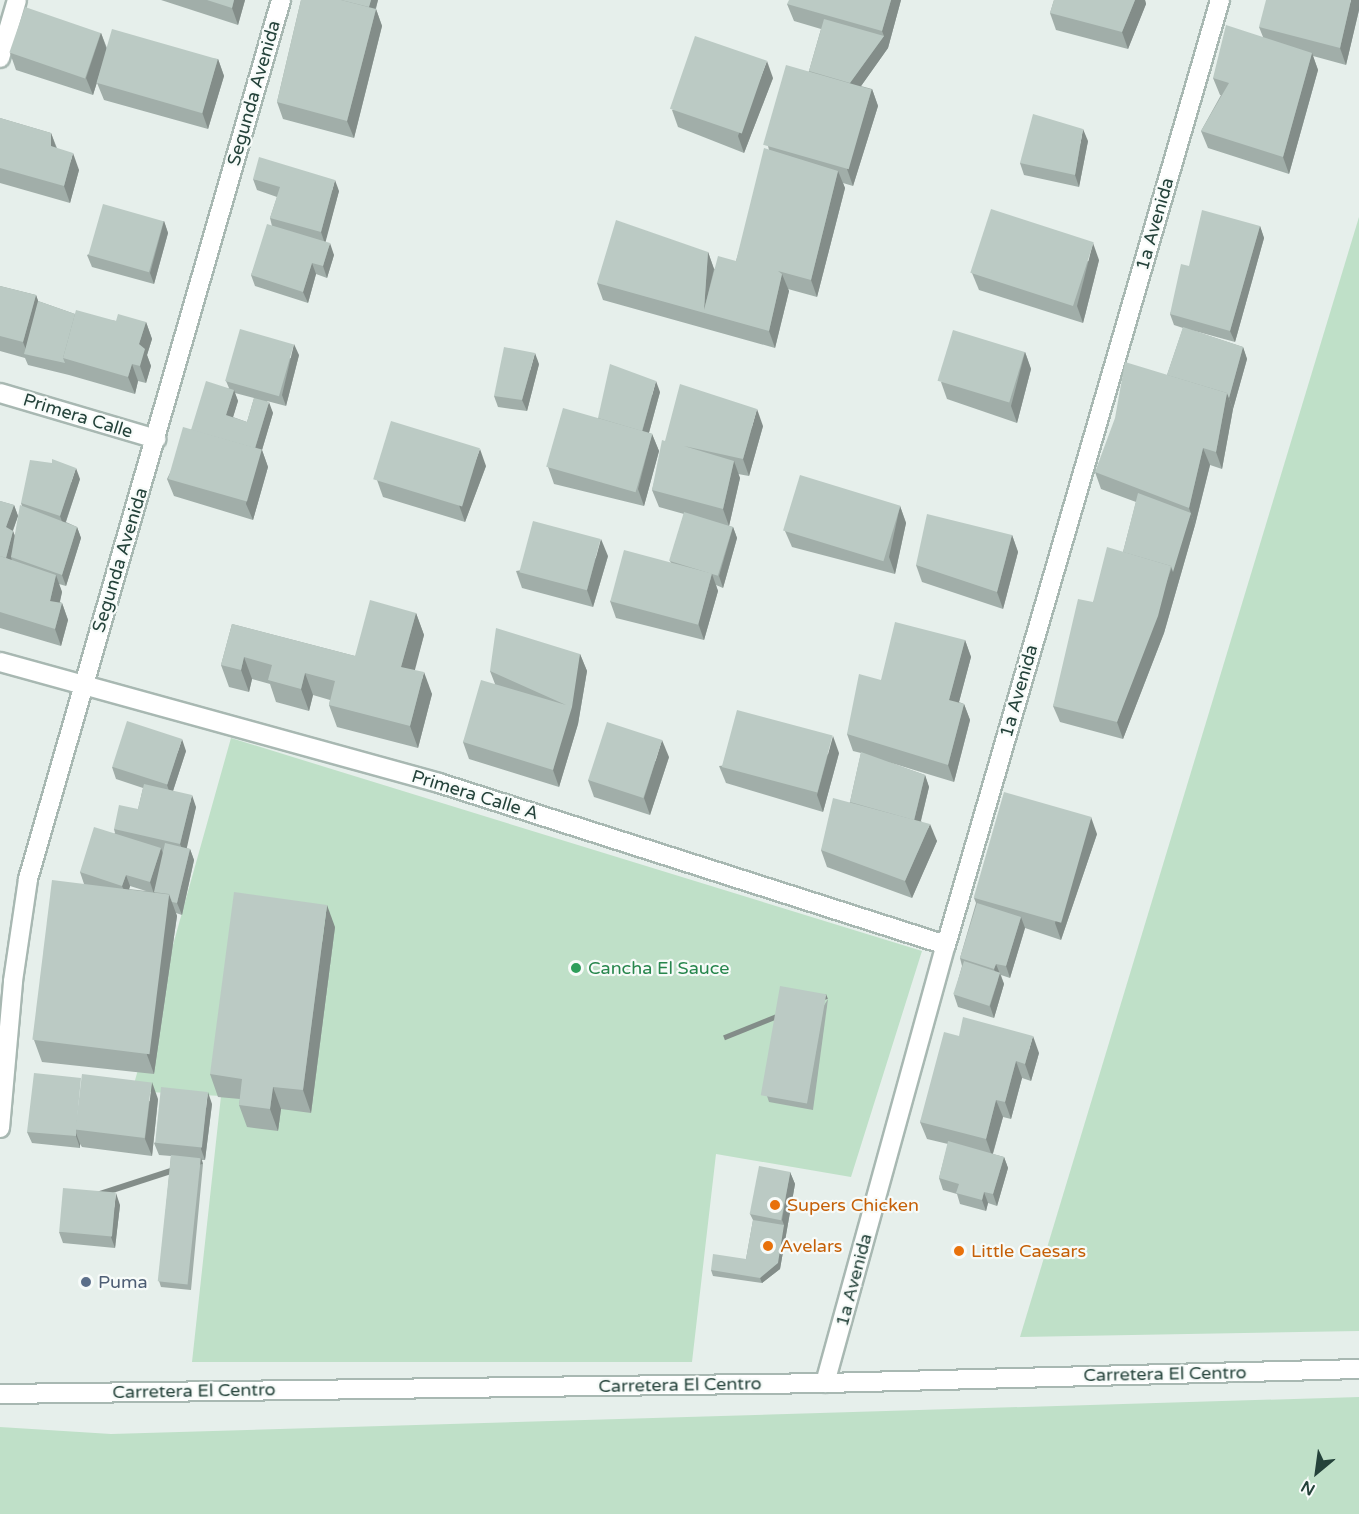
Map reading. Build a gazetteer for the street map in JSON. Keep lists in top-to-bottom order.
{
  "streets": {
    "street": [
      "Segunda Avenida",
      "1a Avenida",
      "Primera Calle",
      "Primera Calle A",
      "Carretera El Centro"
    ]
  },
  "crossings": [
    ["Segunda Avenida", "Primera Calle"],
    ["Segunda Avenida", "Primera Calle A"],
    ["1a Avenida", "Primera Calle A"],
    ["1a Avenida", "Carretera El Centro"]
  ],
  "places": [
    "Cancha El Sauce",
    "Supers Chicken",
    "Avelars",
    "Little Caesars",
    "Puma"
  ],
  "north": "bottom left"
}
